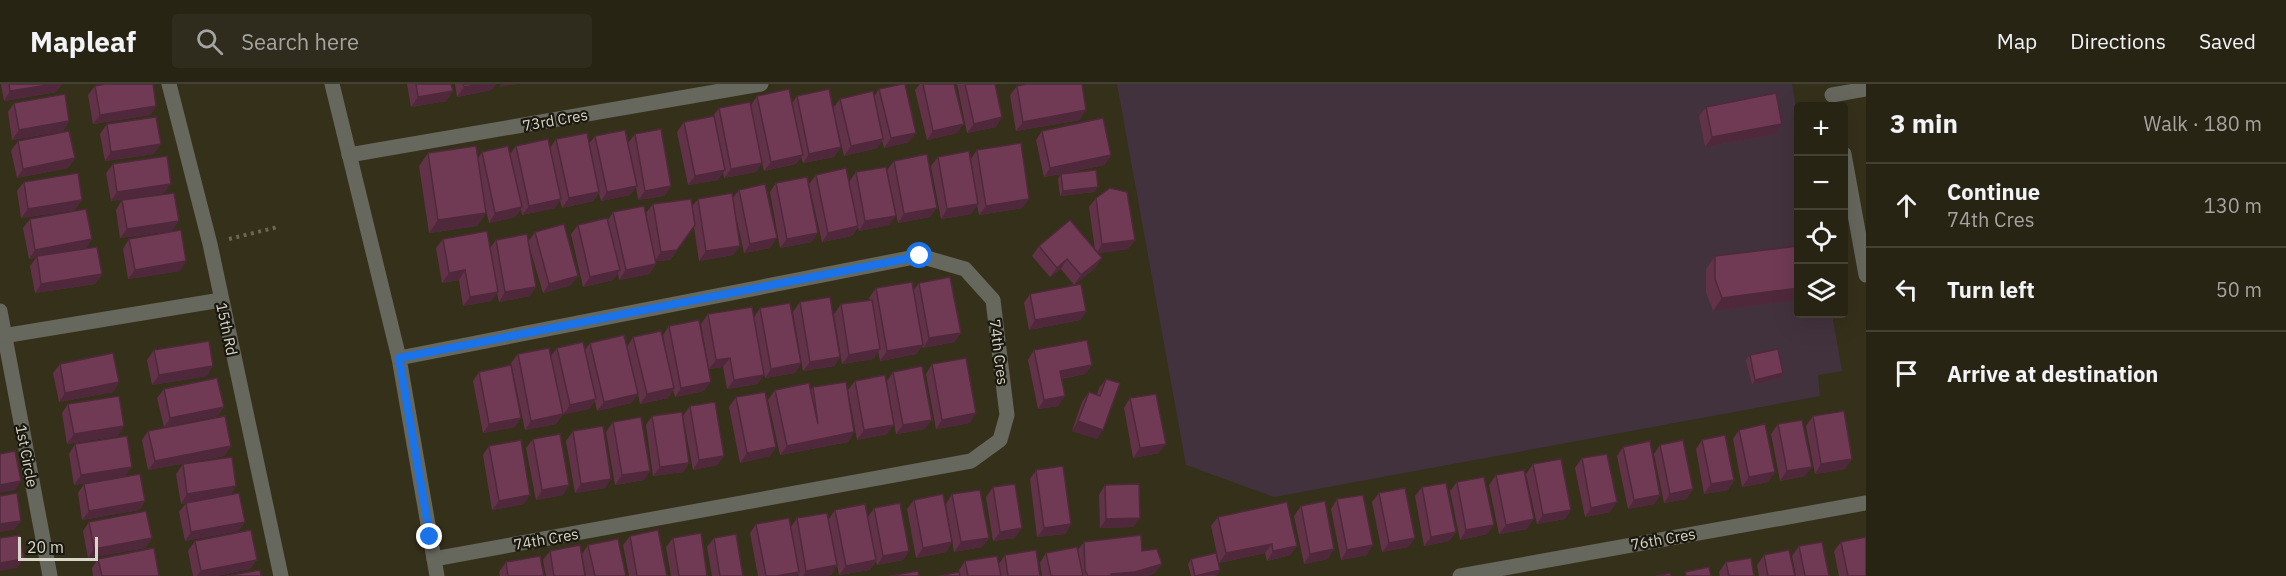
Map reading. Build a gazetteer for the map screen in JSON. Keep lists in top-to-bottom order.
{
  "streets": {
    "street": [
      "73rd Cres",
      "15th Rd",
      "74th Cres",
      "1st Circle",
      "76th Cres"
    ]
  },
  "scale_bar": "20 m",
  "page": {
    "header": "Mapleaf",
    "search": "Search here",
    "nav": ["Map", "Directions", "Saved"],
    "heading": ["3 min", "Walk · 180 m"],
    "map_buttons": ["+", "−"],
    "list": [
      ["Continue", "74th Cres", "130 m"],
      ["Turn left", "50 m"],
      "Arrive at destination"
    ],
    "scale": "20 m"
  }
}
